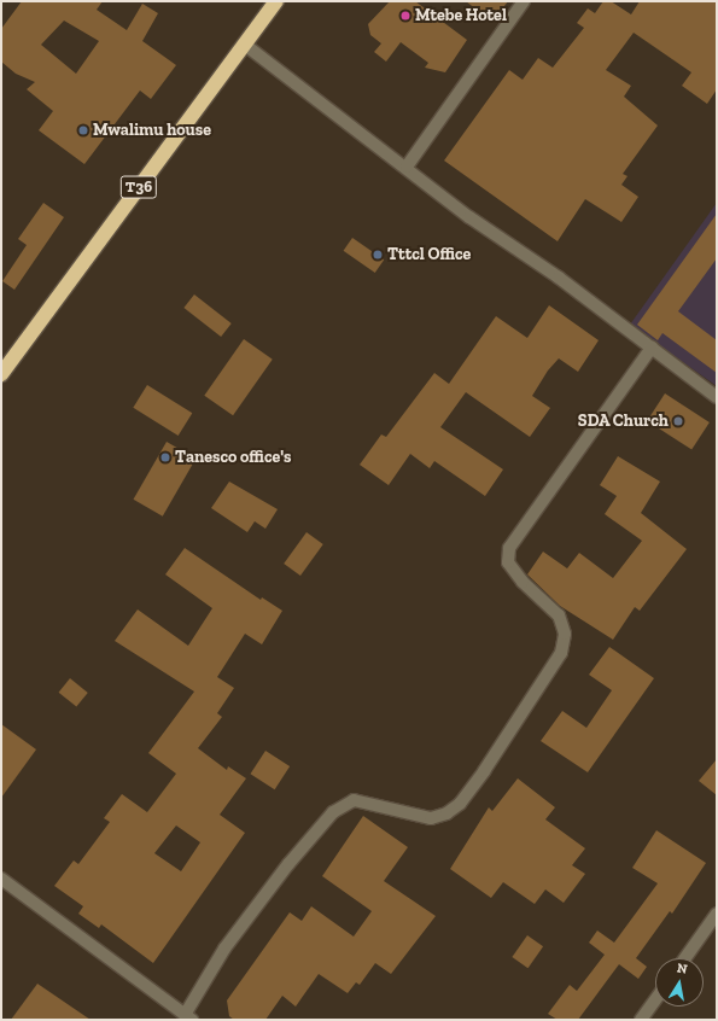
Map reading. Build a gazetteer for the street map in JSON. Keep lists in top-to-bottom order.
{
  "streets": {
    "highway": ["T36"]
  },
  "places": [
    "Mtebe Hotel",
    "Mwalimu house",
    "Tttcl Office",
    "SDA Church",
    "Tanesco office's"
  ],
  "north": "top"
}
